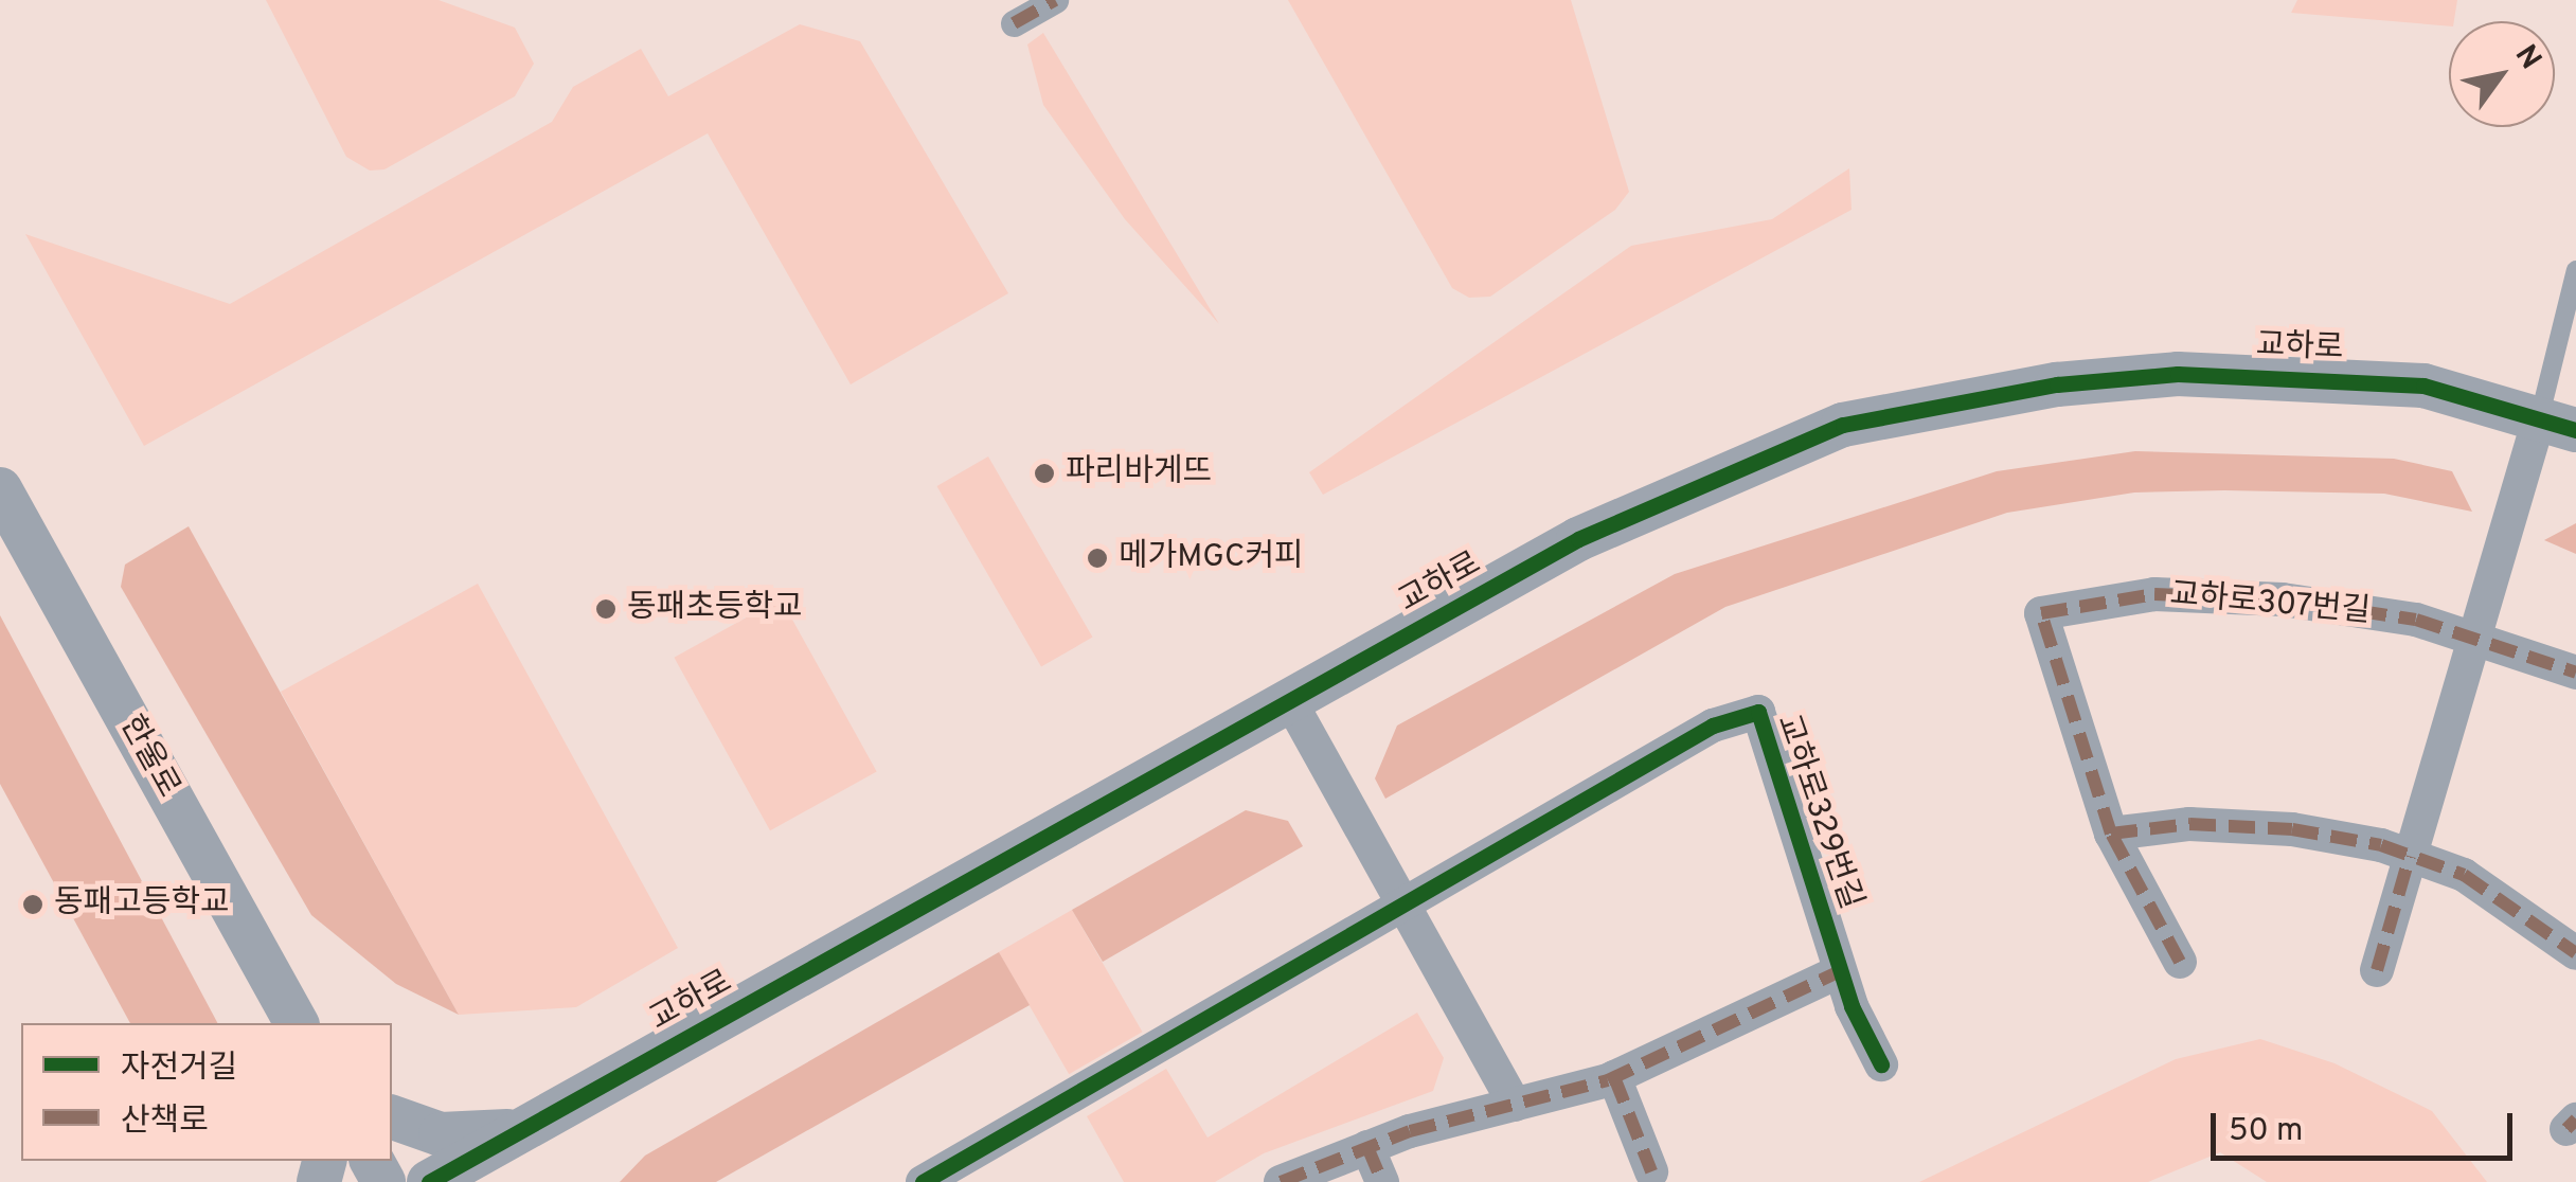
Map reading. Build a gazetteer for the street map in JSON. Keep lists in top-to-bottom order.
{
  "streets": {
    "street": [
      "교하로",
      "교하로307번길",
      "한울로",
      "교하로329번길"
    ]
  },
  "places": [
    "파리바게뜨",
    "메가MGC커피",
    "동패초등학교",
    "동패고등학교"
  ],
  "legend": ["자전거길", "산책로"],
  "scale_bar": "50 m",
  "north": "top right"
}
